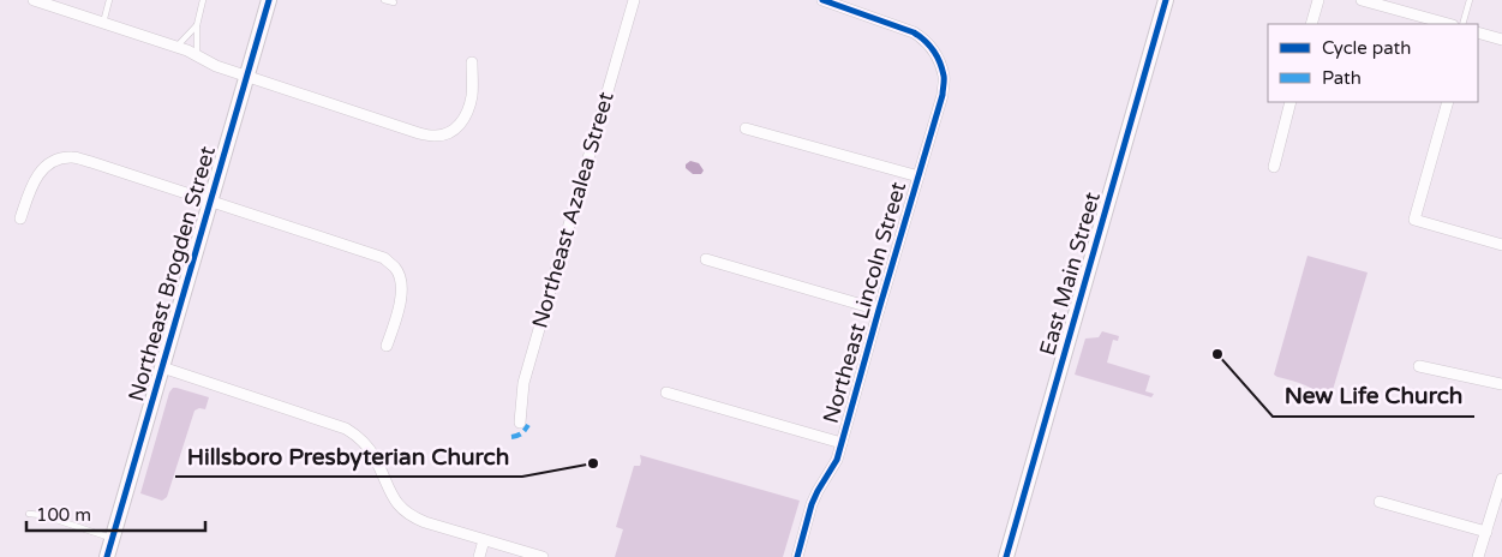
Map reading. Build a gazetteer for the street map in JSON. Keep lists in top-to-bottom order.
{
  "streets": {
    "street": [
      "Northeast Azalea Street",
      "Northeast Brogden Street",
      "East Main Street",
      "Northeast Lincoln Street"
    ]
  },
  "places": ["New Life Church", "Hillsboro Presbyterian Church"],
  "legend": ["Cycle path", "Path"],
  "scale_bar": "100 m"
}
